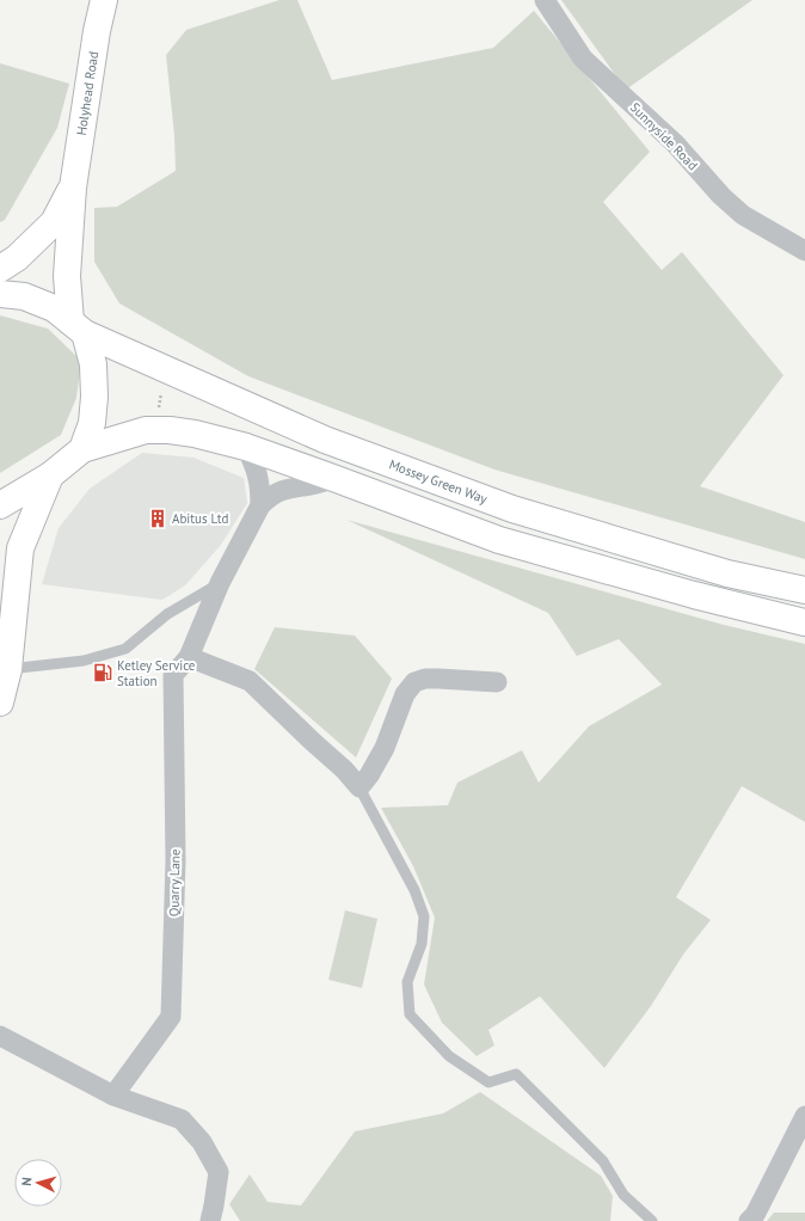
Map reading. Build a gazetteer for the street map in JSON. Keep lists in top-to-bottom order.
{
  "streets": {
    "main road": ["Holyhead Road", "Mossey Green Way"],
    "street": ["Sunnyside Road", "Quarry Lane"]
  },
  "crossings": [
    ["Holyhead Road", "Mossey Green Way"]
  ],
  "places": {
    "building": ["Abitus Ltd"],
    "fuel station": ["Ketley Service Station"]
  },
  "north": "left"
}
